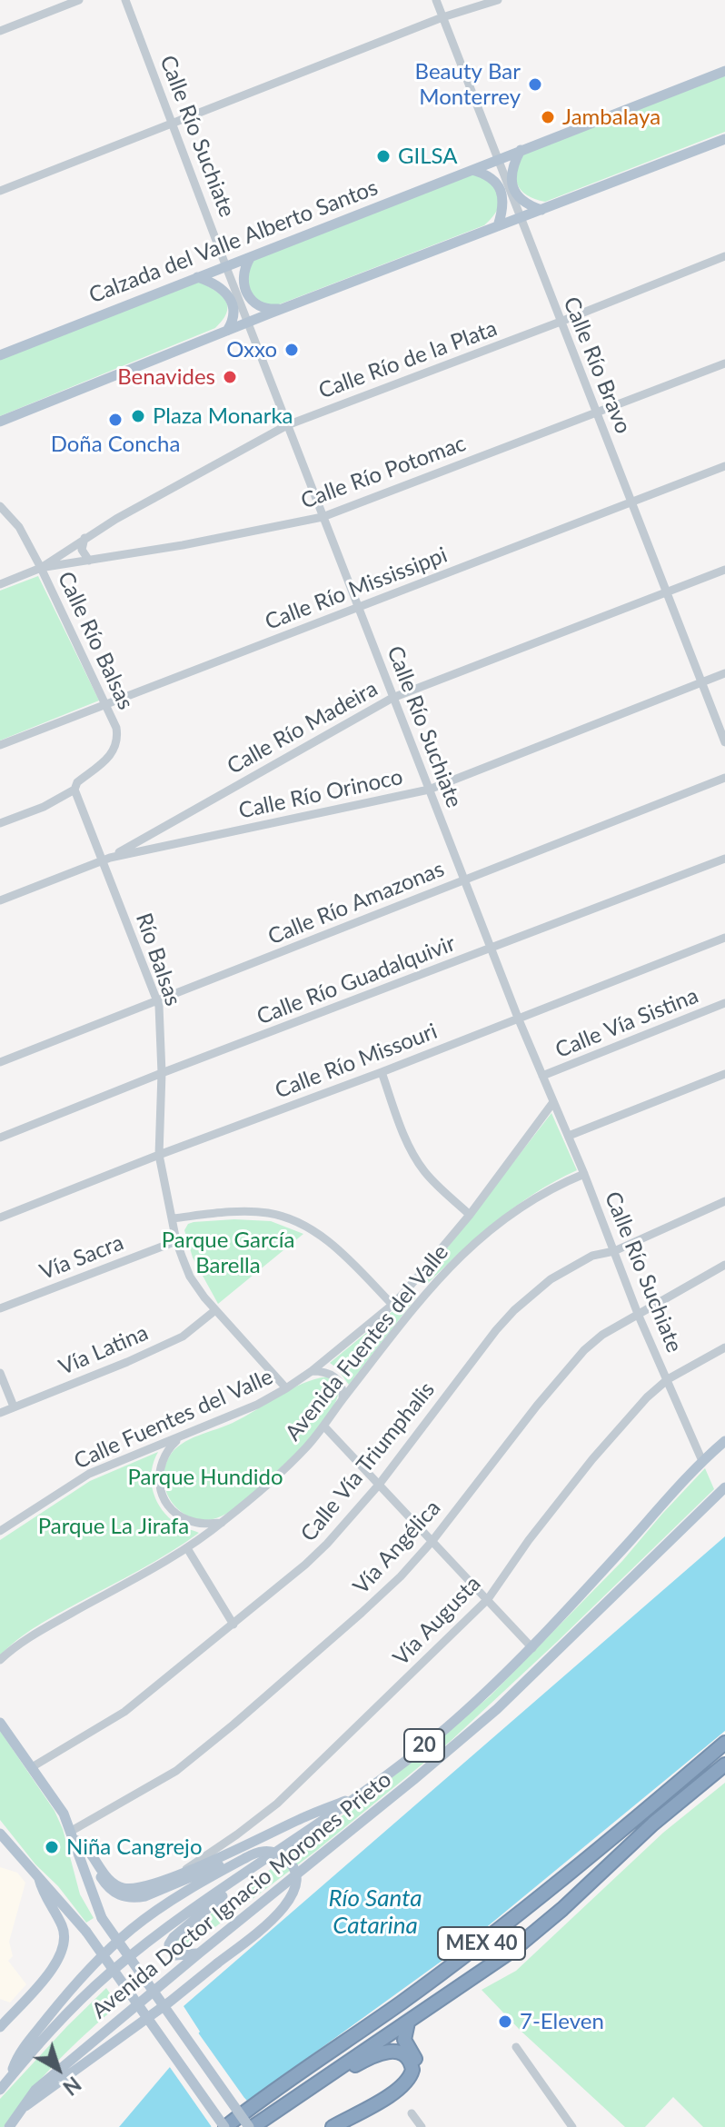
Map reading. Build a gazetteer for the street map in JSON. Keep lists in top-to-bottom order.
{
  "streets": {
    "highway": ["MEX 40"],
    "main road": ["Calzada del Valle Alberto Santos", "20", "Avenida Doctor Ignacio Morones Prieto"],
    "street": [
      "Calle Río Suchiate",
      "Calle Río de la Plata",
      "Calle Río Bravo",
      "Calle Río Potomac",
      "Calle Río Mississippi",
      "Calle Río Balsas",
      "Calle Río Madeira",
      "Calle Río Orinoco",
      "Calle Río Amazonas",
      "Río Balsas",
      "Calle Río Guadalquivir",
      "Calle Vía Sistina",
      "Calle Río Missouri",
      "Vía Sacra",
      "Avenida Fuentes del Valle",
      "Vía Latina",
      "Calle Fuentes del Valle",
      "Calle Vía Triumphalis",
      "Vía Angélica",
      "Vía Augusta"
    ]
  },
  "crossings": [
    ["Calle Río Suchiate", "Calzada del Valle Alberto Santos"],
    ["Calle Río Suchiate", "Calle Río de la Plata"],
    ["Calle Río Suchiate", "Calle Río Potomac"],
    ["Calle Río Suchiate", "Calle Río Mississippi"],
    ["Calle Río Suchiate", "Calle Río Madeira"],
    ["Calle Río Suchiate", "Calle Río Orinoco"],
    ["Calle Río Suchiate", "Calle Río Amazonas"],
    ["Calle Río Suchiate", "Calle Río Guadalquivir"],
    ["Calle Río Suchiate", "Calle Vía Sistina"],
    ["Calle Río Suchiate", "Calle Río Missouri"],
    ["Calle Río Suchiate", "Avenida Fuentes del Valle"],
    ["Calle Río Suchiate", "Calle Fuentes del Valle"],
    ["Calle Río Suchiate", "Calle Vía Triumphalis"],
    ["Calle Río Suchiate", "Vía Angélica"],
    ["Calle Río Suchiate", "Vía Augusta"],
    ["Calle Río Suchiate", "Avenida Doctor Ignacio Morones Prieto"],
    ["Calzada del Valle Alberto Santos", "Calle Río Bravo"],
    ["Calle Río de la Plata", "Calle Río Bravo"],
    ["Calle Río de la Plata", "Calle Río Potomac"],
    ["Calle Río de la Plata", "Calle Río Balsas"],
    ["Calle Río Bravo", "Calle Río Potomac"],
    ["Calle Río Bravo", "Calle Río Mississippi"],
    ["Calle Río Bravo", "Calle Río Madeira"],
    ["Calle Río Bravo", "Calle Río Orinoco"],
    ["Calle Río Potomac", "Calle Río Balsas"],
    ["Calle Río Mississippi", "Calle Río Balsas"],
    ["Calle Río Balsas", "Río Balsas"],
    ["Calle Río Madeira", "Calle Río Orinoco"],
    ["Calle Río Madeira", "Río Balsas"],
    ["Calle Río Orinoco", "Río Balsas"],
    ["Calle Río Amazonas", "Río Balsas"],
    ["Río Balsas", "Calle Río Guadalquivir"],
    ["Río Balsas", "Calle Río Missouri"],
    ["Río Balsas", "Vía Sacra"],
    ["Río Balsas", "Vía Latina"],
    ["Río Balsas", "Calle Fuentes del Valle"]
  ],
  "water": ["Río Santa Catarina"],
  "parks": ["Parque García Barella", "Parque Hundido", "Parque La Jirafa"],
  "places": [
    "Beauty Bar Monterrey",
    "Jambalaya",
    "GILSA",
    "Oxxo",
    "Benavides",
    "Plaza Monarka",
    "Doña Concha",
    "Niña Cangrejo",
    "7-Eleven"
  ],
  "north": "bottom right"
}
